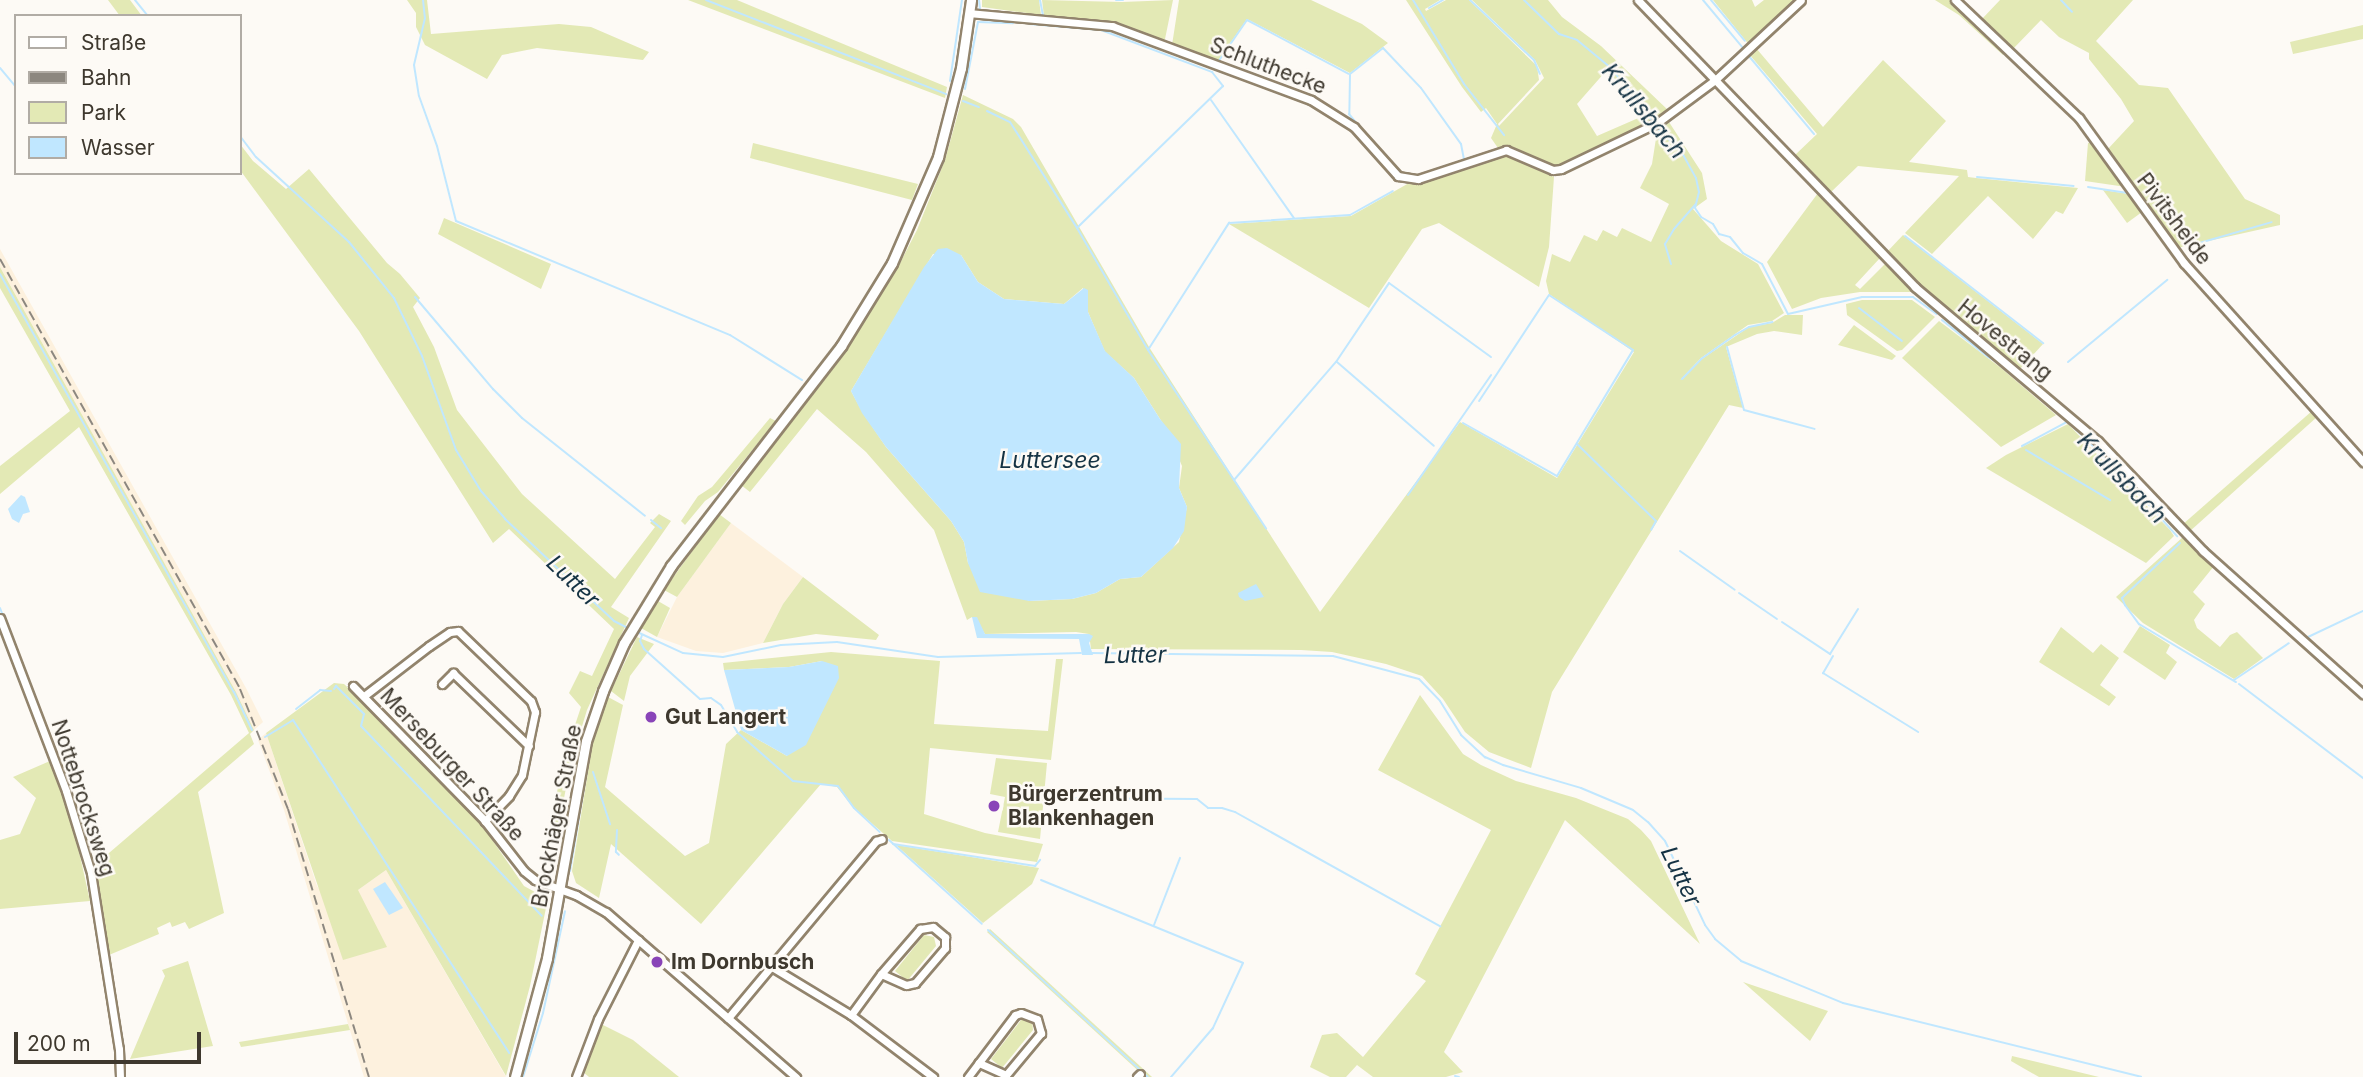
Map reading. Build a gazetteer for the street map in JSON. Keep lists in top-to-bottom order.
{
  "streets": {
    "main road": ["Brockhäger Straße"],
    "street": [
      "Schluthecke",
      "Pivitsheide",
      "Hovestrang",
      "Merseburger Straße",
      "Nottebrocksweg"
    ]
  },
  "crossings": [
    ["Schluthecke", "Hovestrang"],
    ["Schluthecke", "Brockhäger Straße"],
    ["Merseburger Straße", "Brockhäger Straße"]
  ],
  "water": ["Krullsbach", "Luttersee", "Lutter"],
  "places": ["Gut Langert", "Bürgerzentrum Blankenhagen", "Im Dornbusch"],
  "legend": [
    "Straße",
    "Bahn",
    "Park",
    "Wasser"
  ],
  "scale_bar": "200 m"
}
